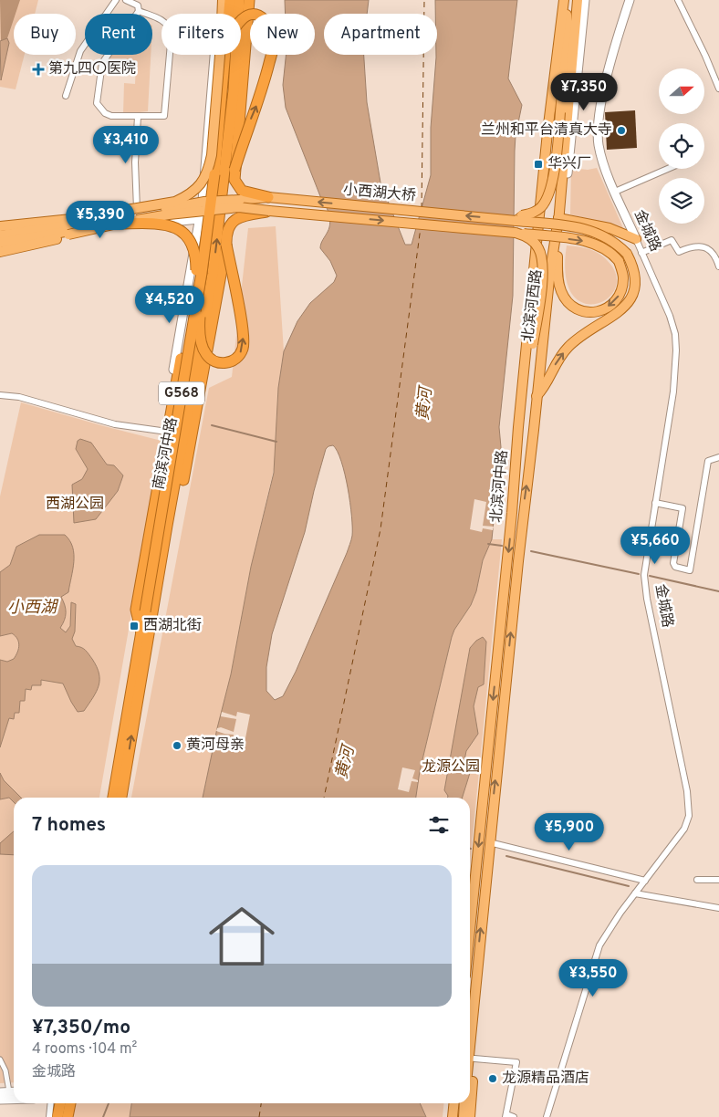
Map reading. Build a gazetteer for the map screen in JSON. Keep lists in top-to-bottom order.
{
  "streets": {
    "highway": ["G568", "南滨河中路"],
    "main road": ["小西湖大桥", "北滨河西路", "北滨河中路"],
    "street": ["金城路"]
  },
  "crossings": [
    ["小西湖大桥", "北滨河西路"],
    ["小西湖大桥", "北滨河中路"],
    ["北滨河西路", "北滨河中路"]
  ],
  "water": ["黄河", "小西湖"],
  "parks": ["西湖公园", "龙源公园"],
  "places": {
    "health": ["第九四〇医院"],
    "other": ["兰州和平台清真大寺", "黄河母亲", "龙源精品酒店"],
    "transit": ["华兴厂", "西湖北街"]
  },
  "north": "right",
  "page": {
    "chip": [
      "Buy",
      "Rent",
      "Filters",
      "New",
      "Apartment"
    ],
    "price": [
      "¥7,350",
      "¥3,410",
      "¥5,390",
      "¥4,520",
      "¥5,660",
      "¥5,900",
      "¥3,550"
    ],
    "heading": "7 homes",
    "list": [
      {
        "name": "¥7,350/mo",
        "note": "4 rooms · 104 m² · 金城路"
      }
    ]
  }
}
